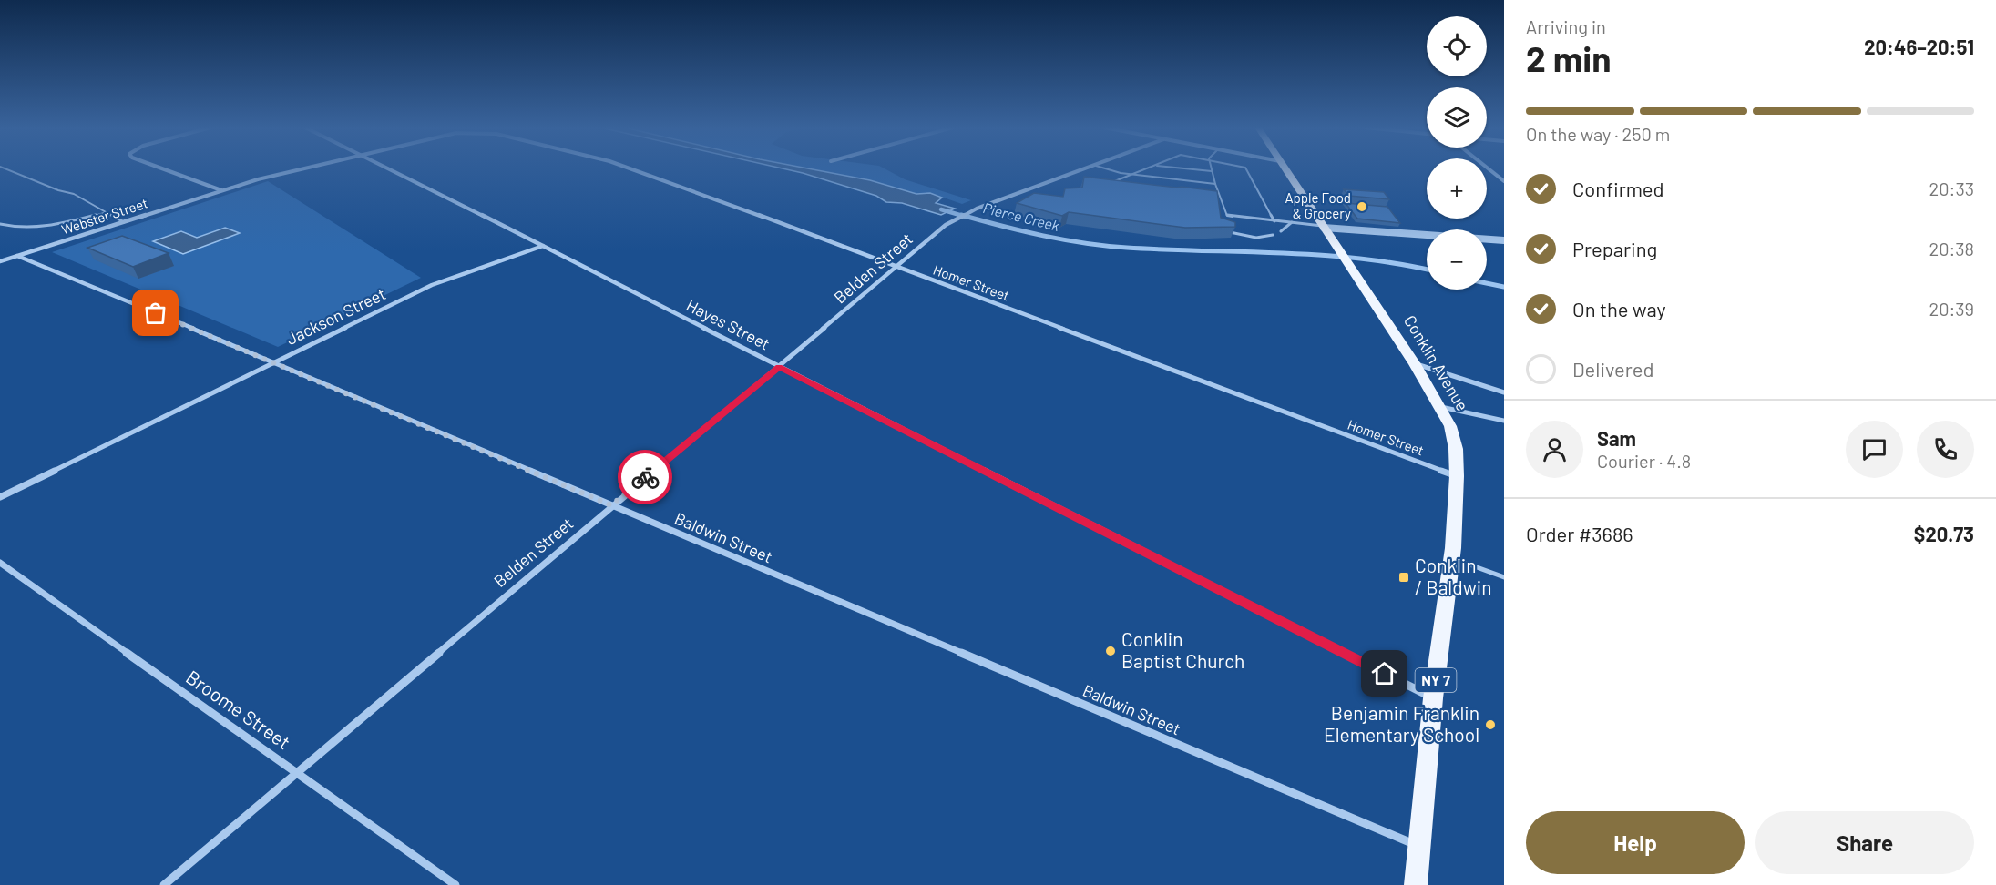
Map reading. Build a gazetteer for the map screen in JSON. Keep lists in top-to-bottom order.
{
  "streets": {
    "main road": ["Conklin Avenue", "NY 7"],
    "street": [
      "Webster Street",
      "Belden Street",
      "Homer Street",
      "Jackson Street",
      "Hayes Street",
      "Baldwin Street",
      "Broome Street"
    ]
  },
  "crossings": [
    ["Webster Street", "Baldwin Street"],
    ["Belden Street", "Homer Street"],
    ["Belden Street", "Hayes Street"],
    ["Belden Street", "Baldwin Street"],
    ["Belden Street", "Broome Street"],
    ["Homer Street", "Conklin Avenue"],
    ["Jackson Street", "Hayes Street"],
    ["Jackson Street", "Baldwin Street"],
    ["Hayes Street", "Conklin Avenue"],
    ["Conklin Avenue", "Baldwin Street"]
  ],
  "water": ["Pierce Creek"],
  "places": {
    "other": ["Apple Food & Grocery", "Conklin Baptist Church", "Benjamin Franklin Elementary School"],
    "transit": ["Conklin / Baldwin"]
  },
  "page": {
    "heading": ["2 min", "Arriving in", "20:46–20:51"],
    "panel": [
      "Sam",
      "Courier · 4.8",
      "Order #3686",
      "$20.73"
    ],
    "map_buttons": ["+", "−"],
    "bar": "On the way · 250 m",
    "list": [
      ["Confirmed", "20:33"],
      ["Preparing", "20:38"],
      ["On the way", "20:39"],
      "Delivered"
    ],
    "buttons": ["Help", "Share"]
  }
}
